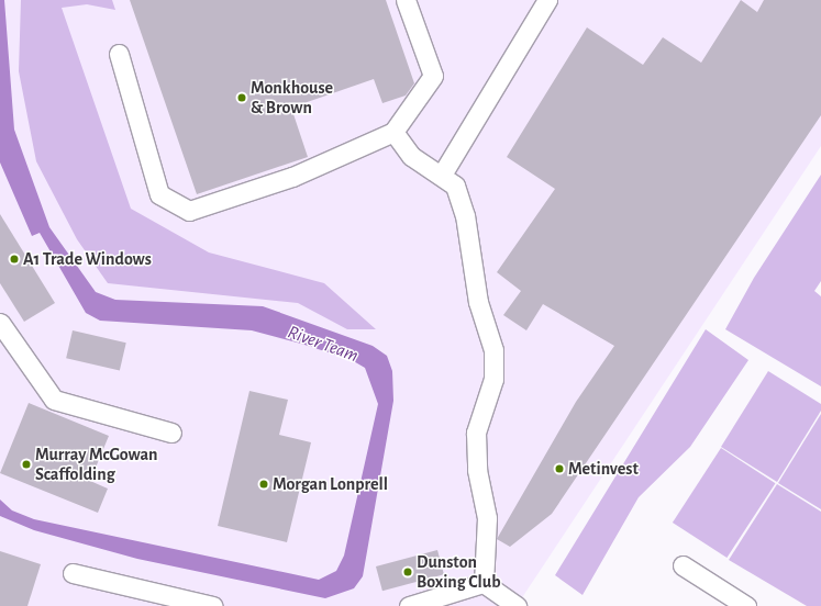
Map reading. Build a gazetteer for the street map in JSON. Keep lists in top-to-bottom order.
{
  "water": ["River Team"],
  "places": [
    "Monkhouse & Brown",
    "A1 Trade Windows",
    "Murray McGowan Scaffolding",
    "Metinvest",
    "Morgan Lonprell",
    "Dunston Boxing Club"
  ]
}
